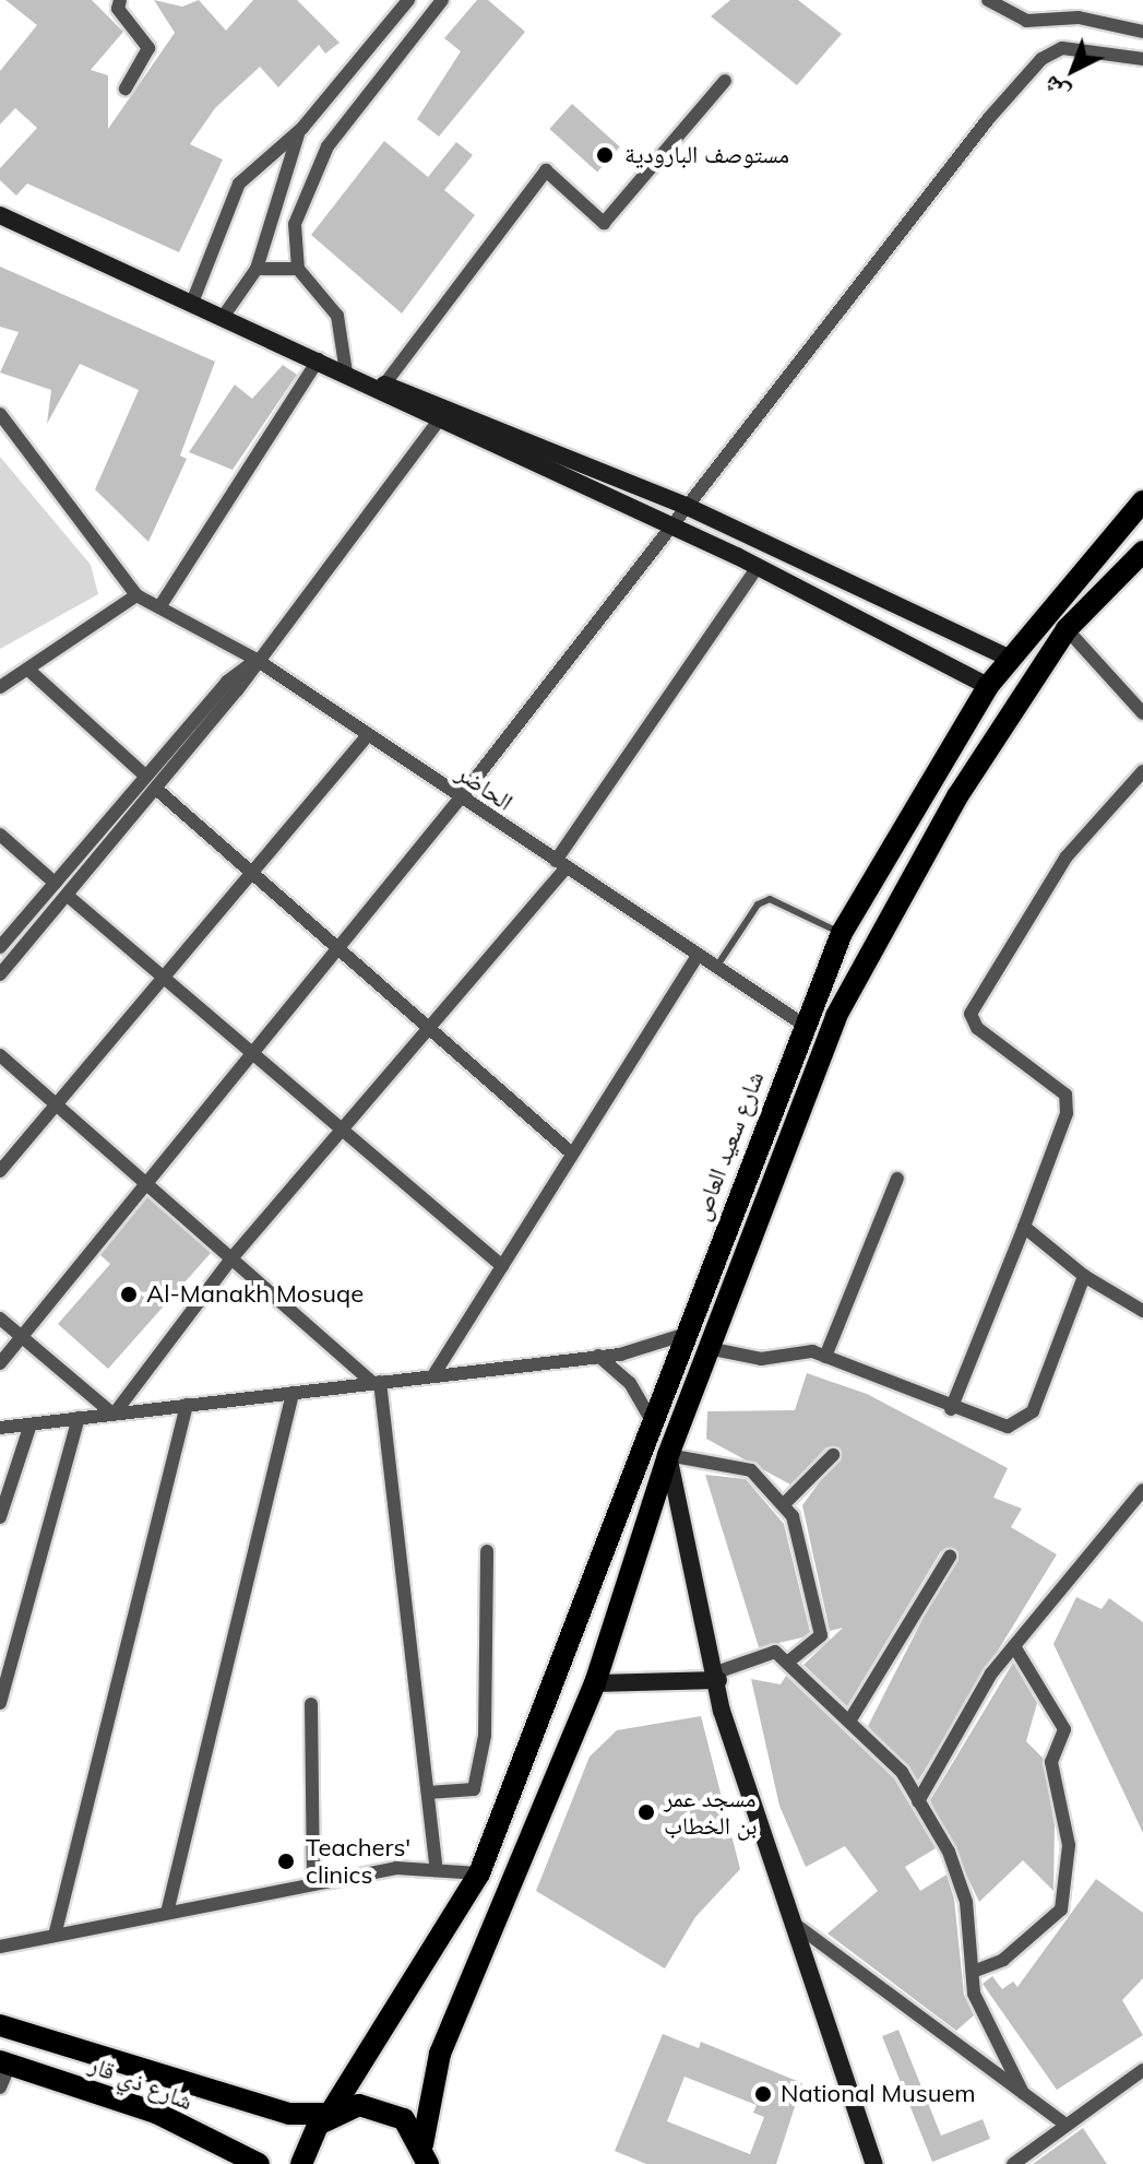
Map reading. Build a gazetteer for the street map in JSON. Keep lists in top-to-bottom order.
{
  "streets": {
    "main road": ["شارع سعيد العاص", "شارع ذي قار"],
    "street": ["الحاضر"]
  },
  "crossings": [
    ["الحاضر", "شارع سعيد العاص"]
  ],
  "places": [
    "مستوصف البارودية",
    "Al-Manakh Mosuqe",
    "مسجد عمر بن الخطاب",
    "Teachers' clinics",
    "National Musuem"
  ],
  "north": "bottom left"
}
